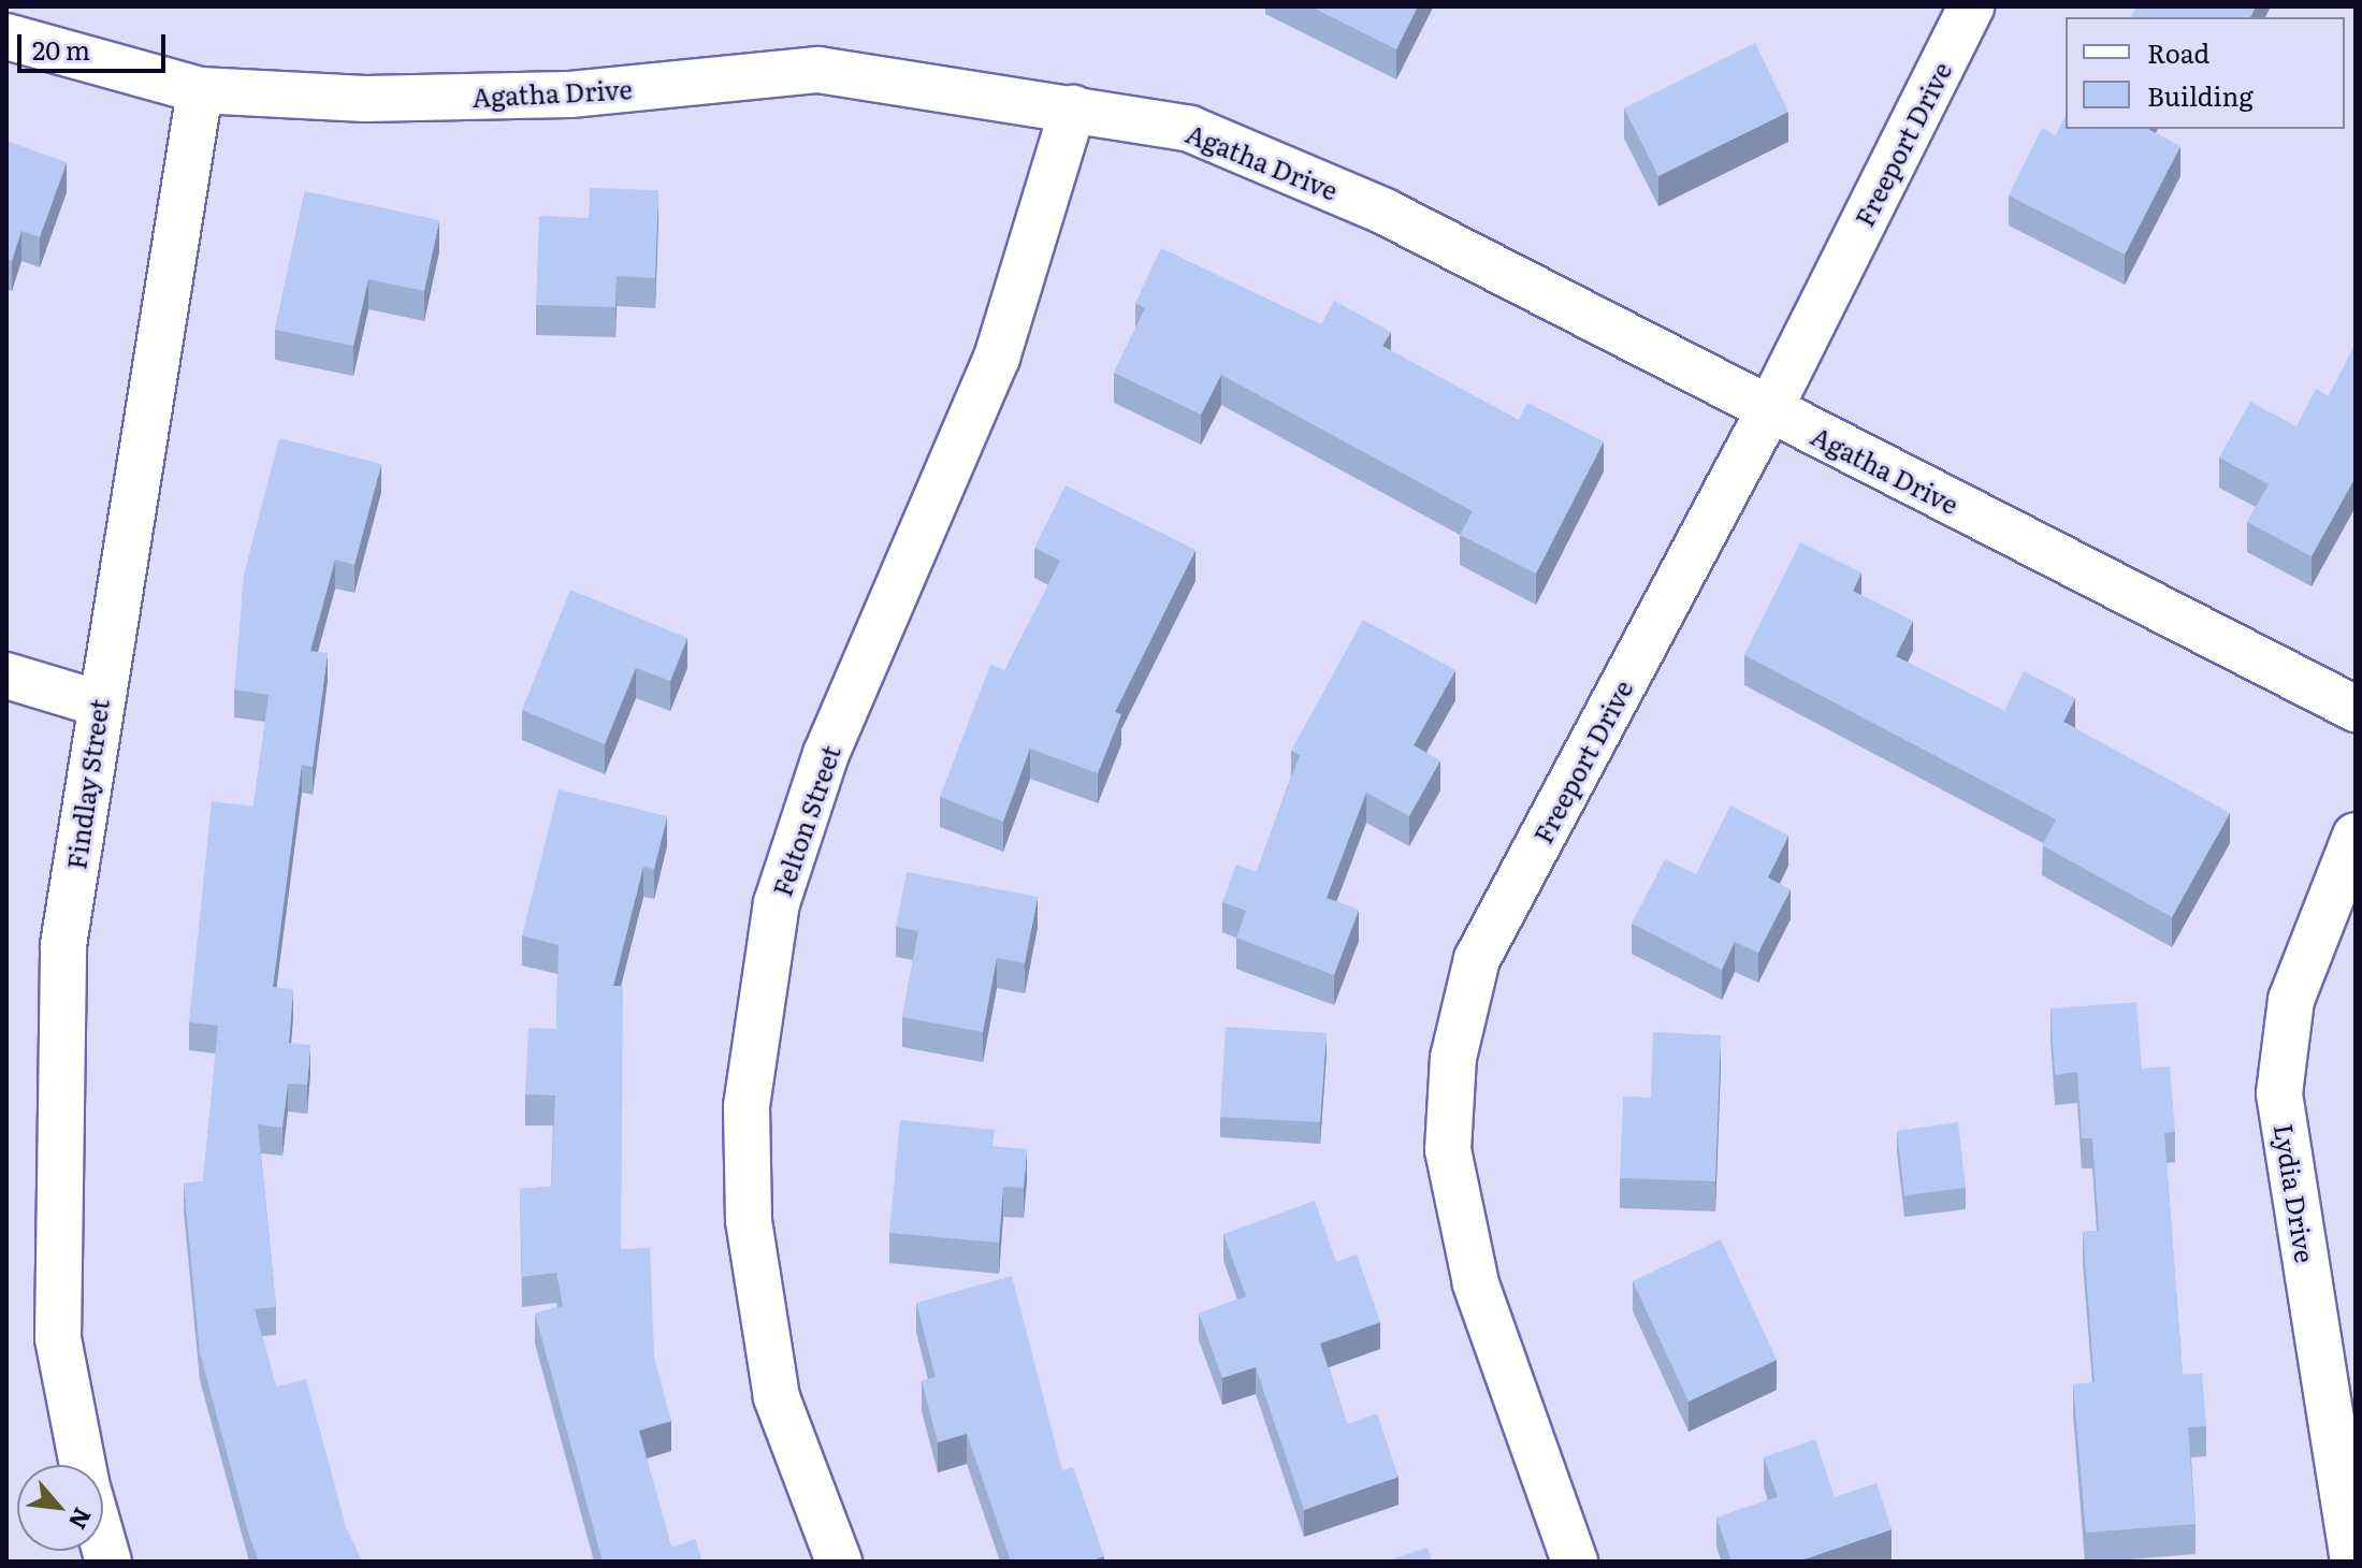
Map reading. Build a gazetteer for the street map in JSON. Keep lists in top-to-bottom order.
{
  "streets": {
    "street": [
      "Agatha Drive",
      "Freeport Drive",
      "Findlay Street",
      "Felton Street",
      "Lydia Drive"
    ]
  },
  "crossings": [
    ["Agatha Drive", "Freeport Drive"],
    ["Agatha Drive", "Findlay Street"],
    ["Agatha Drive", "Felton Street"]
  ],
  "legend": ["Road", "Building"],
  "scale_bar": "20 m",
  "north": "bottom right"
}
